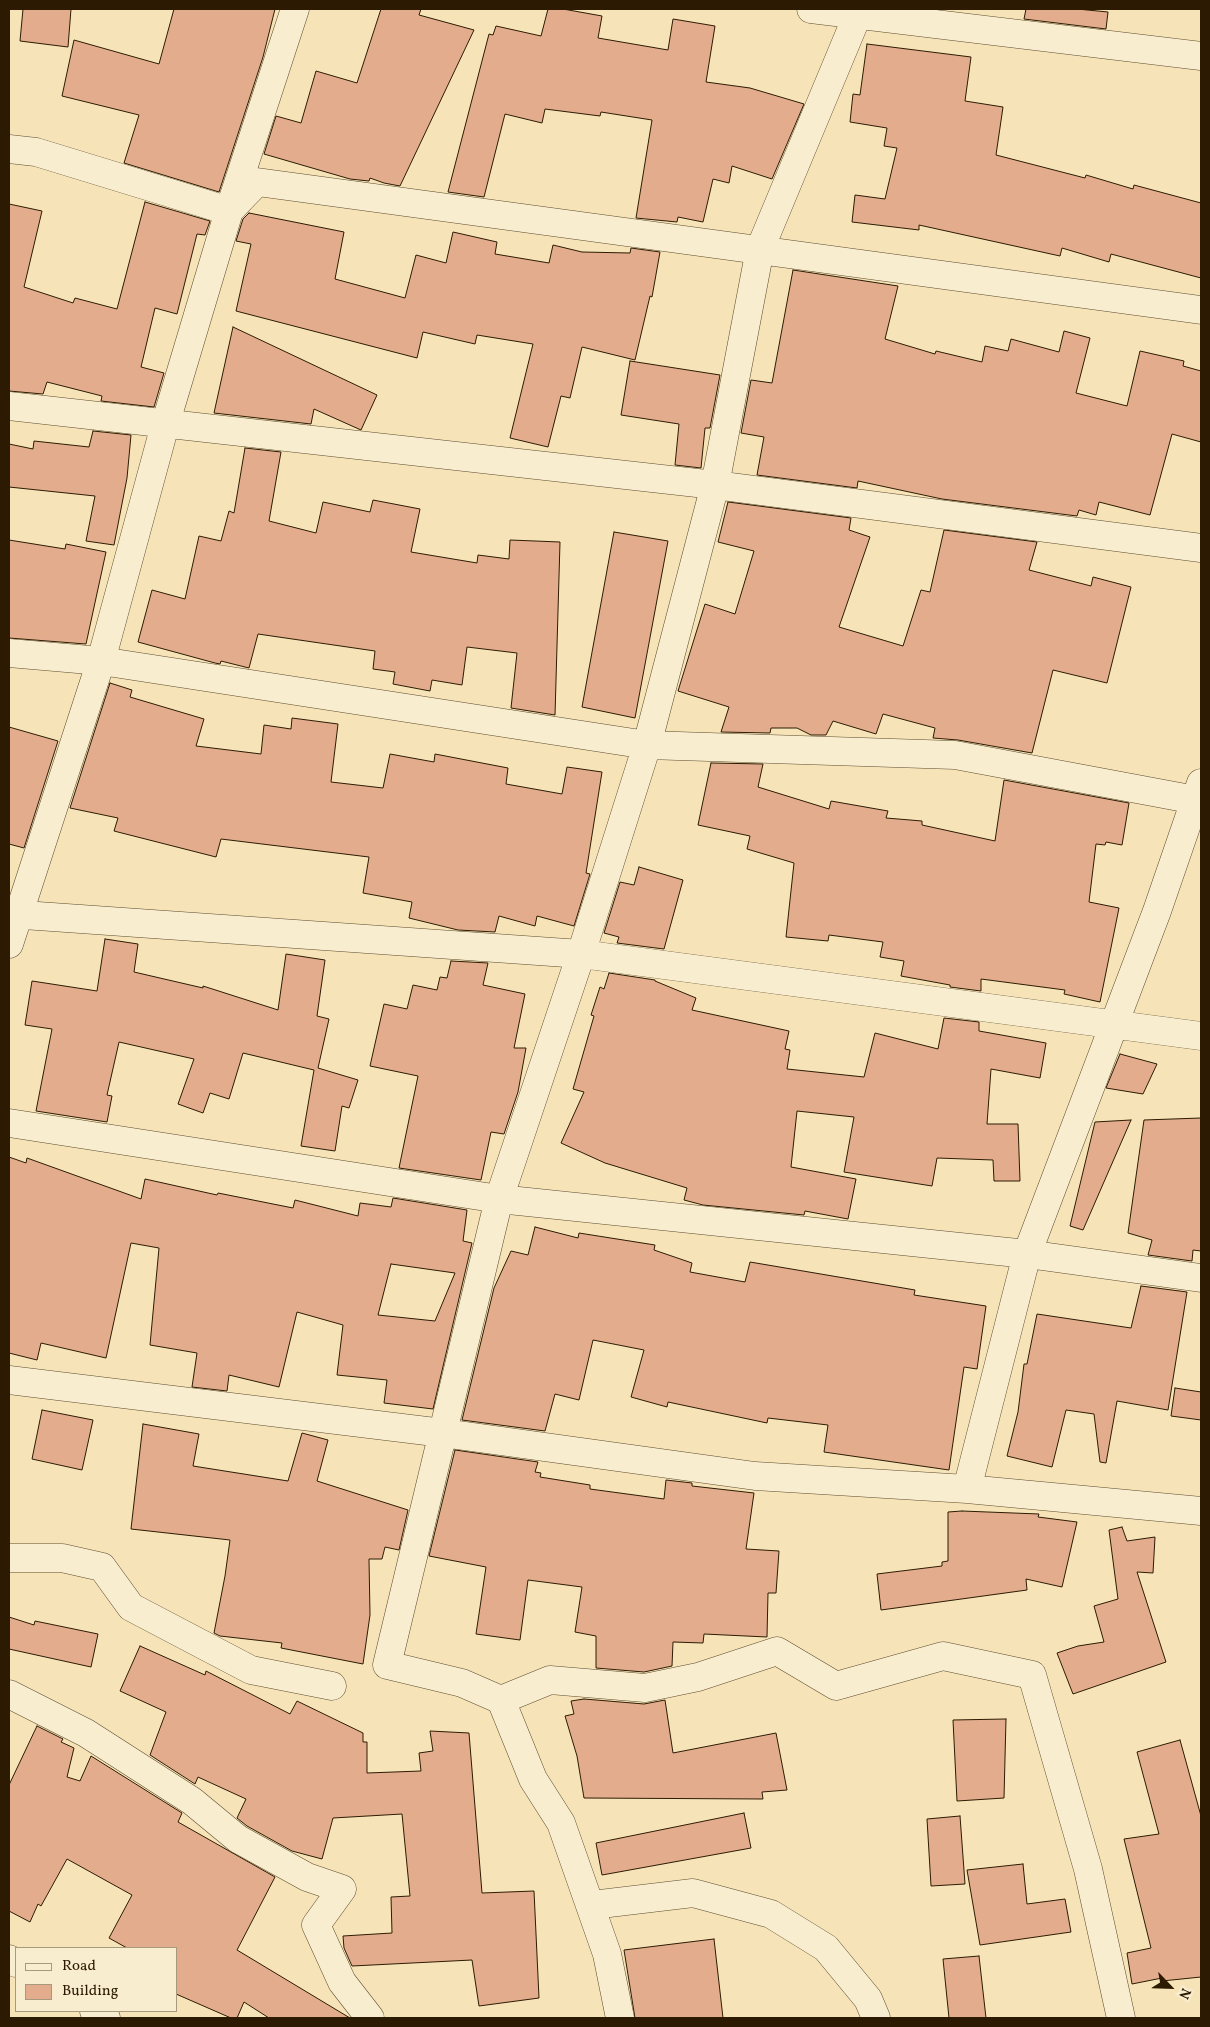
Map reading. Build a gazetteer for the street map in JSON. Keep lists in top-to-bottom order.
{
  "legend": ["Road", "Building"],
  "north": "bottom right"
}
